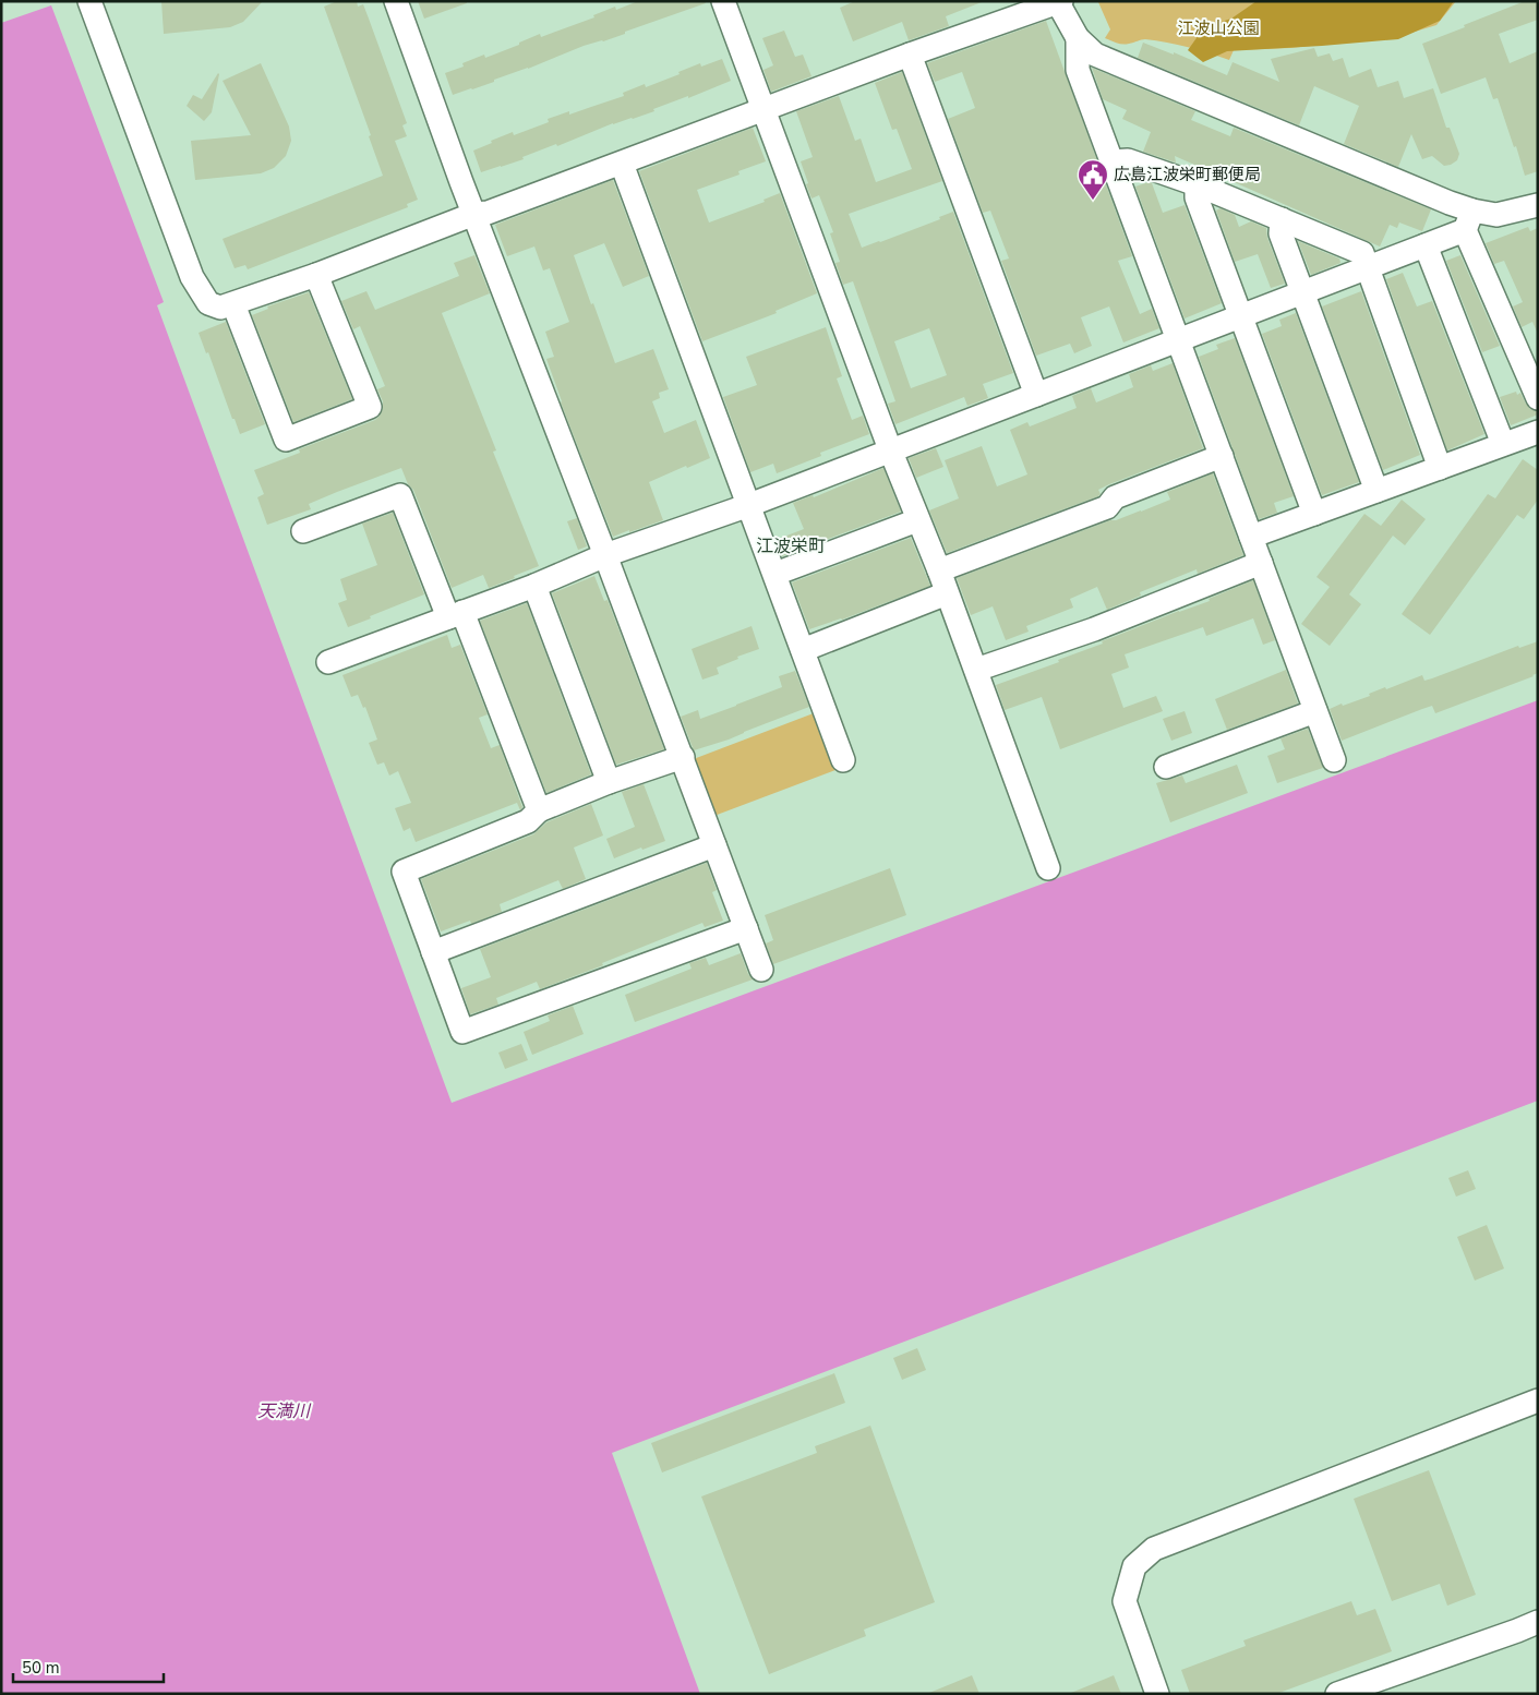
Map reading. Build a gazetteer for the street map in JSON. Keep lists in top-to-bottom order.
{
  "districts": ["江波栄町"],
  "water": ["天満川"],
  "parks": ["江波山公園"],
  "places": {
    "public building": ["広島江波栄町郵便局"]
  },
  "scale_bar": "50 m"
}
